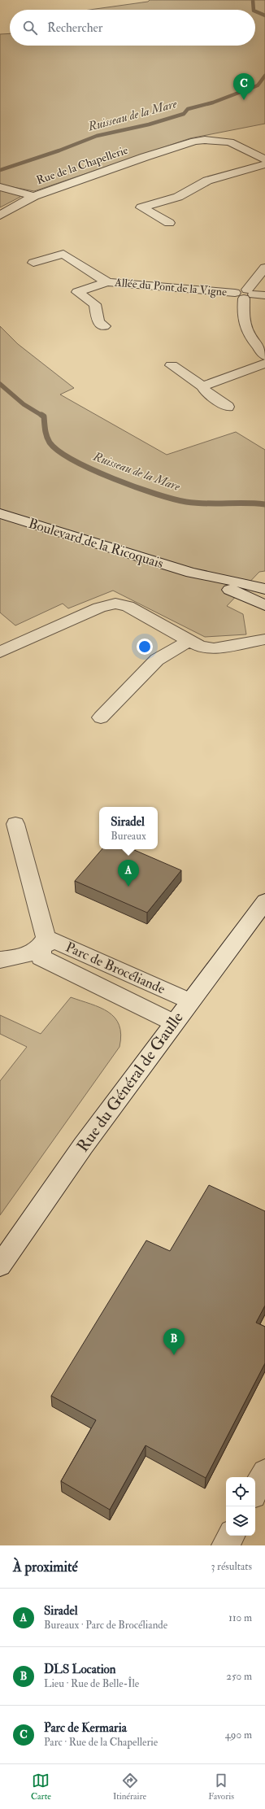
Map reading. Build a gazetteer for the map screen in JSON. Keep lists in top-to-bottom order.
{
  "streets": {
    "street": [
      "Rue de la Chapellerie",
      "Allée du Pont de la Vigne",
      "Boulevard de la Ricoquais",
      "Parc de Brocéliande",
      "Rue du Général de Gaulle"
    ]
  },
  "crossings": [
    ["Parc de Brocéliande", "Rue du Général de Gaulle"]
  ],
  "water": ["Ruisseau de la Mare"],
  "page": {
    "search": "Rechercher",
    "pins": ["C", "A", "B"],
    "popup": ["Siradel", "Bureaux"],
    "heading": ["À proximité", "3 résultats"],
    "list": [
      {
        "mark": "A",
        "name": "Siradel",
        "note": "Bureaux · Parc de Brocéliande",
        "value": "110 m"
      },
      {
        "mark": "B",
        "name": "DLS Location",
        "note": "Lieu · Rue de Belle-Île",
        "value": "250 m"
      },
      {
        "mark": "C",
        "name": "Parc de Kermaria",
        "note": "Parc · Rue de la Chapellerie",
        "value": "490 m"
      }
    ],
    "nav": ["Carte", "Itinéraire", "Favoris"]
  }
}
